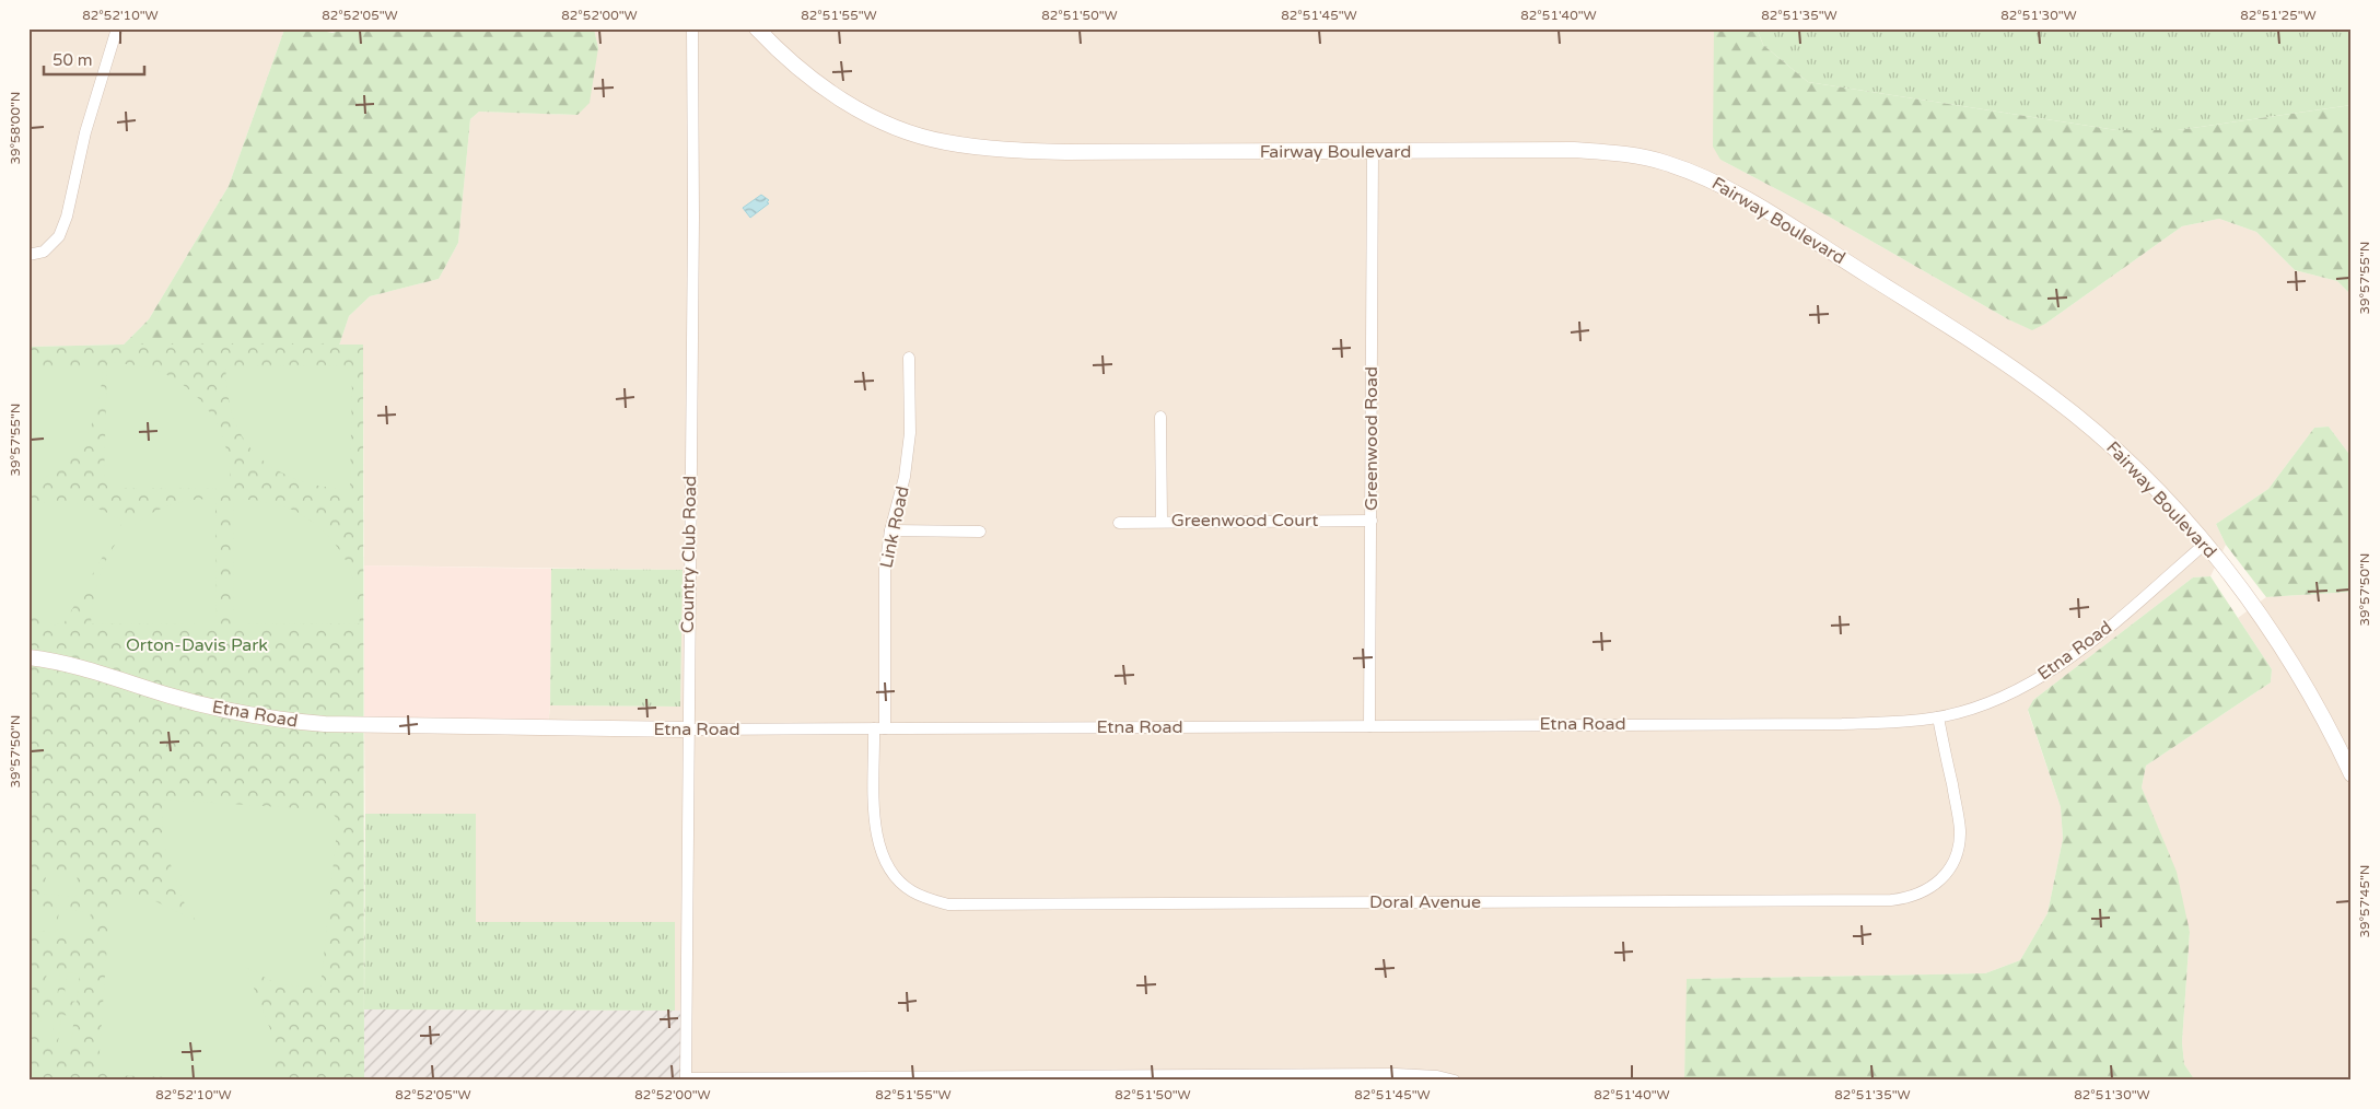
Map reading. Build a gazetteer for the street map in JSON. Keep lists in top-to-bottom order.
{
  "streets": {
    "street": [
      "Fairway Boulevard",
      "Greenwood Road",
      "Greenwood Court",
      "Link Road",
      "Country Club Road",
      "Etna Road",
      "Doral Avenue"
    ]
  },
  "crossings": [
    ["Fairway Boulevard", "Greenwood Road"],
    ["Fairway Boulevard", "Etna Road"],
    ["Greenwood Road", "Greenwood Court"],
    ["Greenwood Road", "Etna Road"],
    ["Link Road", "Etna Road"],
    ["Link Road", "Doral Avenue"],
    ["Country Club Road", "Etna Road"],
    ["Etna Road", "Doral Avenue"]
  ],
  "parks": ["Orton-Davis Park"],
  "scale_bar": "50 m",
  "coordinates": [
    "82°52'10\"W",
    "82°52'05\"W",
    "82°52'00\"W",
    "82°51'55\"W",
    "82°51'50\"W",
    "82°51'45\"W",
    "82°51'40\"W",
    "82°51'35\"W",
    "82°51'30\"W",
    "82°51'25\"W",
    "39°58'00\"N",
    "39°57'55\"N",
    "39°57'50\"N",
    "39°57'45\"N"
  ]
}
